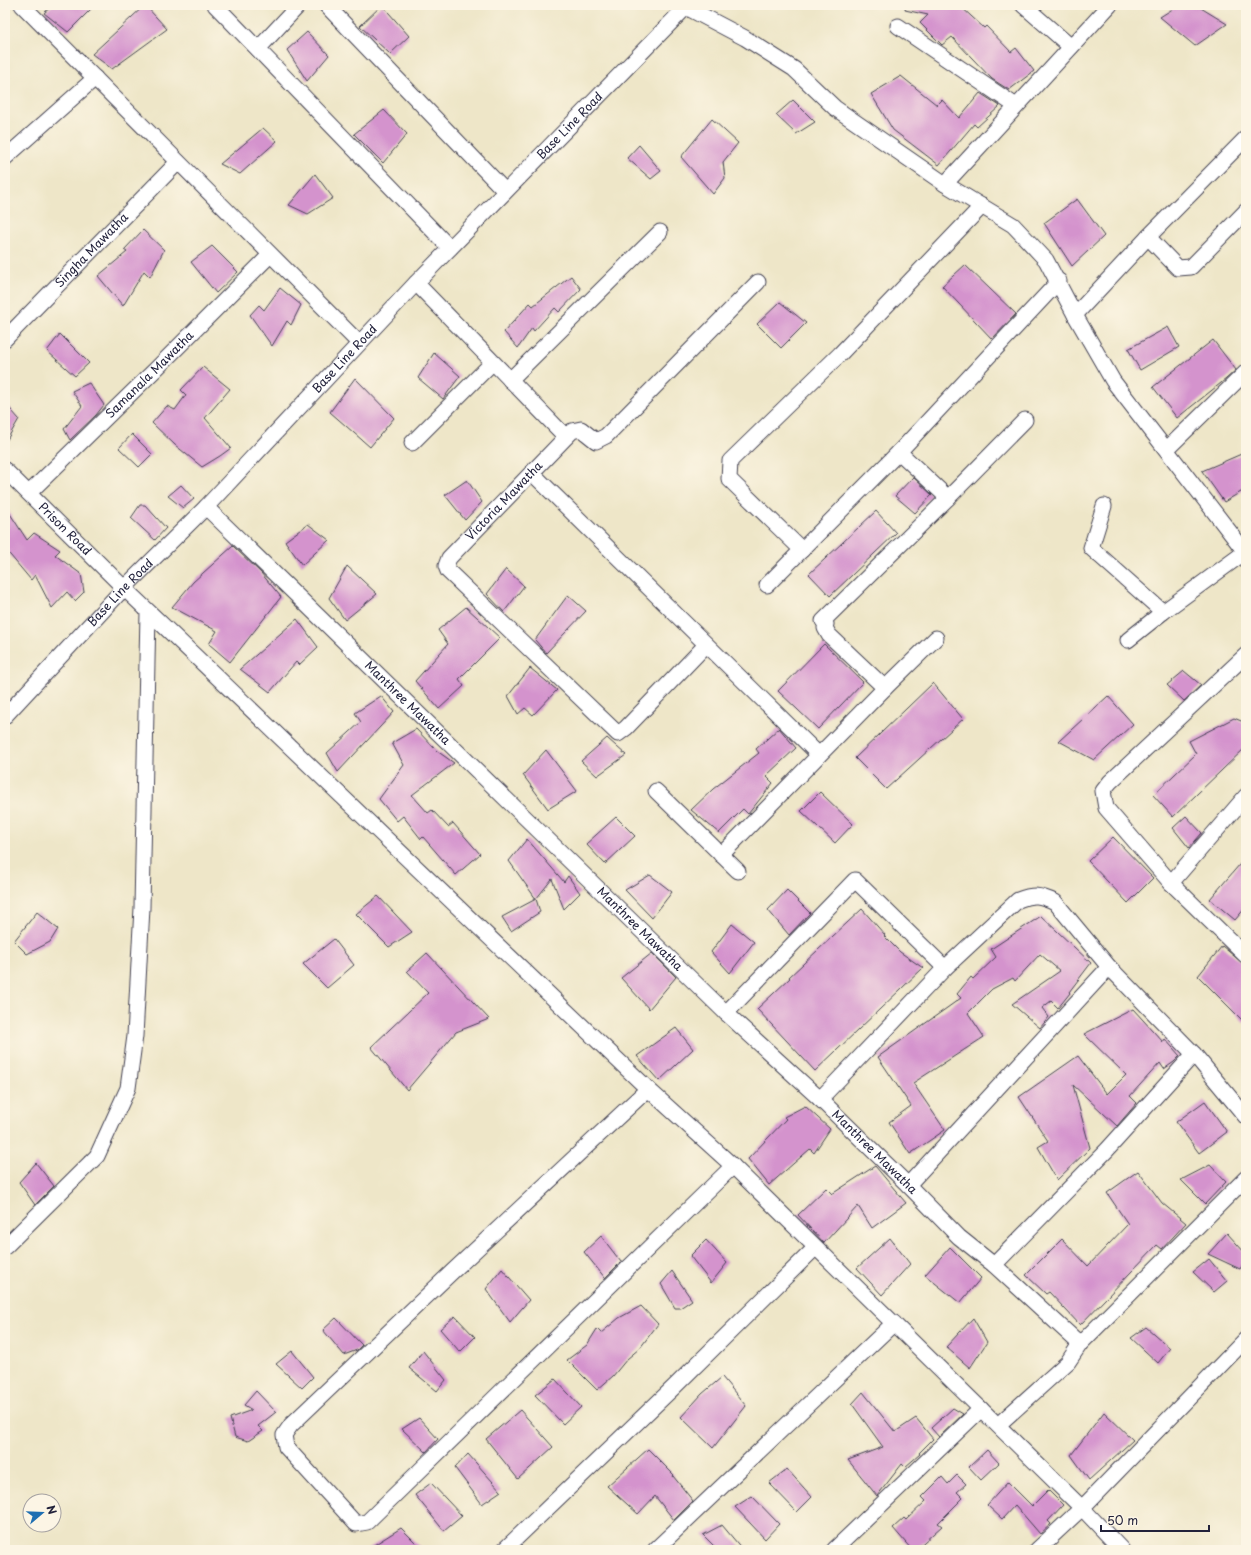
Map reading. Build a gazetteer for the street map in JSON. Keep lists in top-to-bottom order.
{
  "streets": {
    "street": [
      "Base Line Road",
      "Singha Mawatha",
      "Samanala Mawatha",
      "Victoria Mawatha",
      "Prison Road",
      "Manthree Mawatha"
    ]
  },
  "crossings": [
    ["Base Line Road", "Prison Road"],
    ["Base Line Road", "Manthree Mawatha"],
    ["Samanala Mawatha", "Prison Road"]
  ],
  "scale_bar": "50 m",
  "north": "right"
}
